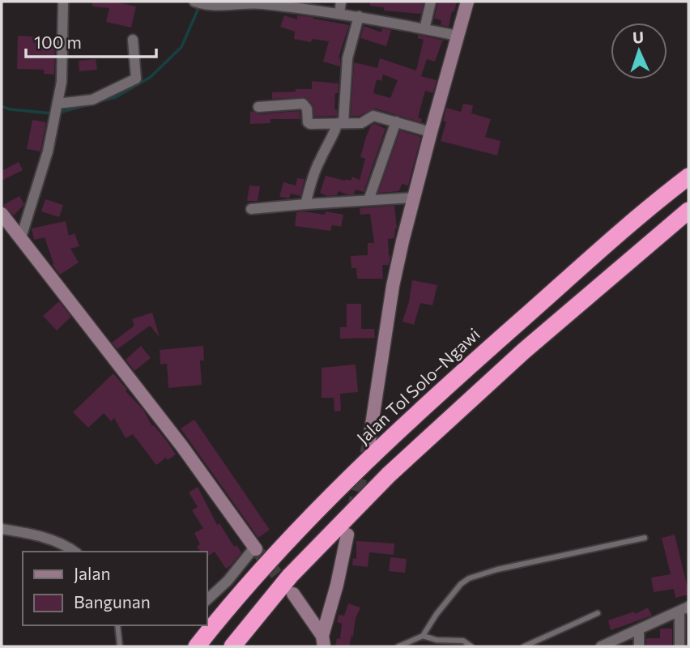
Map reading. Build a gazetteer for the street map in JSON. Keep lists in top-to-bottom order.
{
  "streets": {
    "highway": ["Jalan Tol Solo–Ngawi"]
  },
  "legend": ["Jalan", "Bangunan"],
  "scale_bar": "100 m",
  "north": "top"
}
